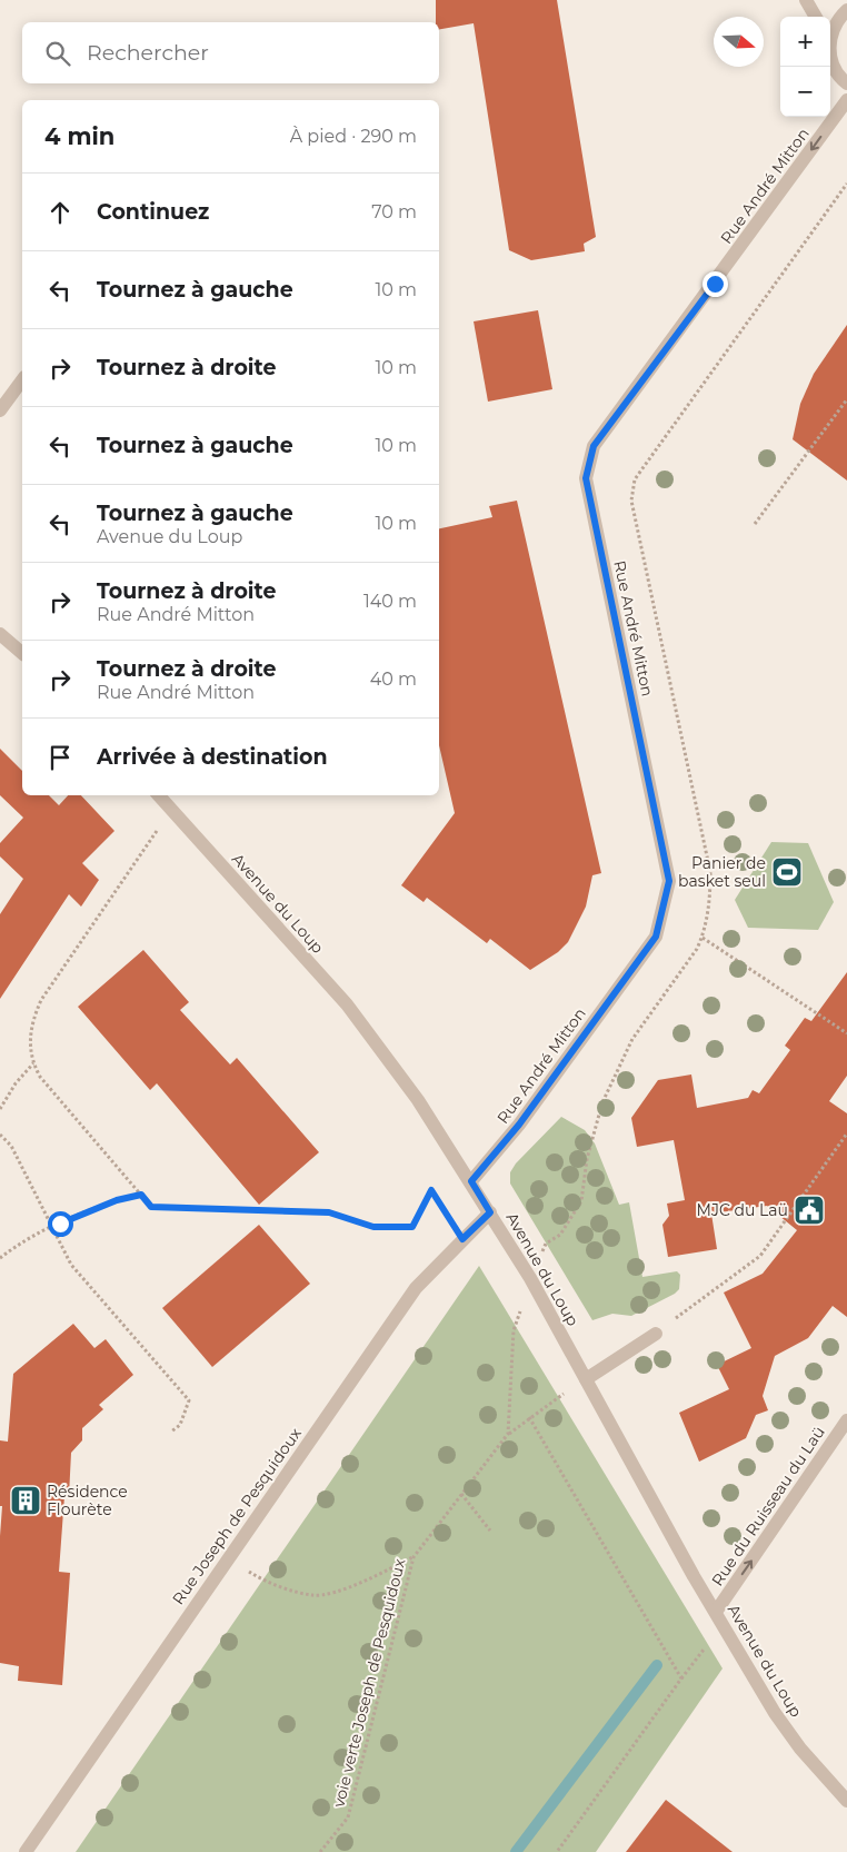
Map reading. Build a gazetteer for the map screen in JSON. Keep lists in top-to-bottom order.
{
  "streets": {
    "street": [
      "Rue André Mitton",
      "Avenue du Loup",
      "Rue du Ruisseau du Laü",
      "Rue Joseph de Pesquidoux"
    ],
    "path": ["voie verte Joseph de Pesquidoux"]
  },
  "crossings": [
    ["Rue André Mitton", "Avenue du Loup"],
    ["Avenue du Loup", "Rue du Ruisseau du Laü"],
    ["Avenue du Loup", "Rue Joseph de Pesquidoux"],
    ["Avenue du Loup", "voie verte Joseph de Pesquidoux"]
  ],
  "one_way": ["Rue André Mitton", "Rue du Ruisseau du Laü"],
  "places": {
    "sports": ["Panier de basket seul"],
    "public building": ["MJC du Laü"],
    "building": ["Résidence Flourète"]
  },
  "north": "right",
  "page": {
    "map_buttons": ["+", "−"],
    "search": "Rechercher",
    "heading": ["4 min", "À pied · 290 m"],
    "list": [
      ["Continuez", "70 m"],
      ["Tournez à gauche", "10 m"],
      ["Tournez à droite", "10 m"],
      ["Tournez à gauche", "10 m"],
      ["Tournez à gauche", "Avenue du Loup", "10 m"],
      ["Tournez à droite", "Rue André Mitton", "140 m"],
      ["Tournez à droite", "Rue André Mitton", "40 m"],
      "Arrivée à destination"
    ]
  }
}
